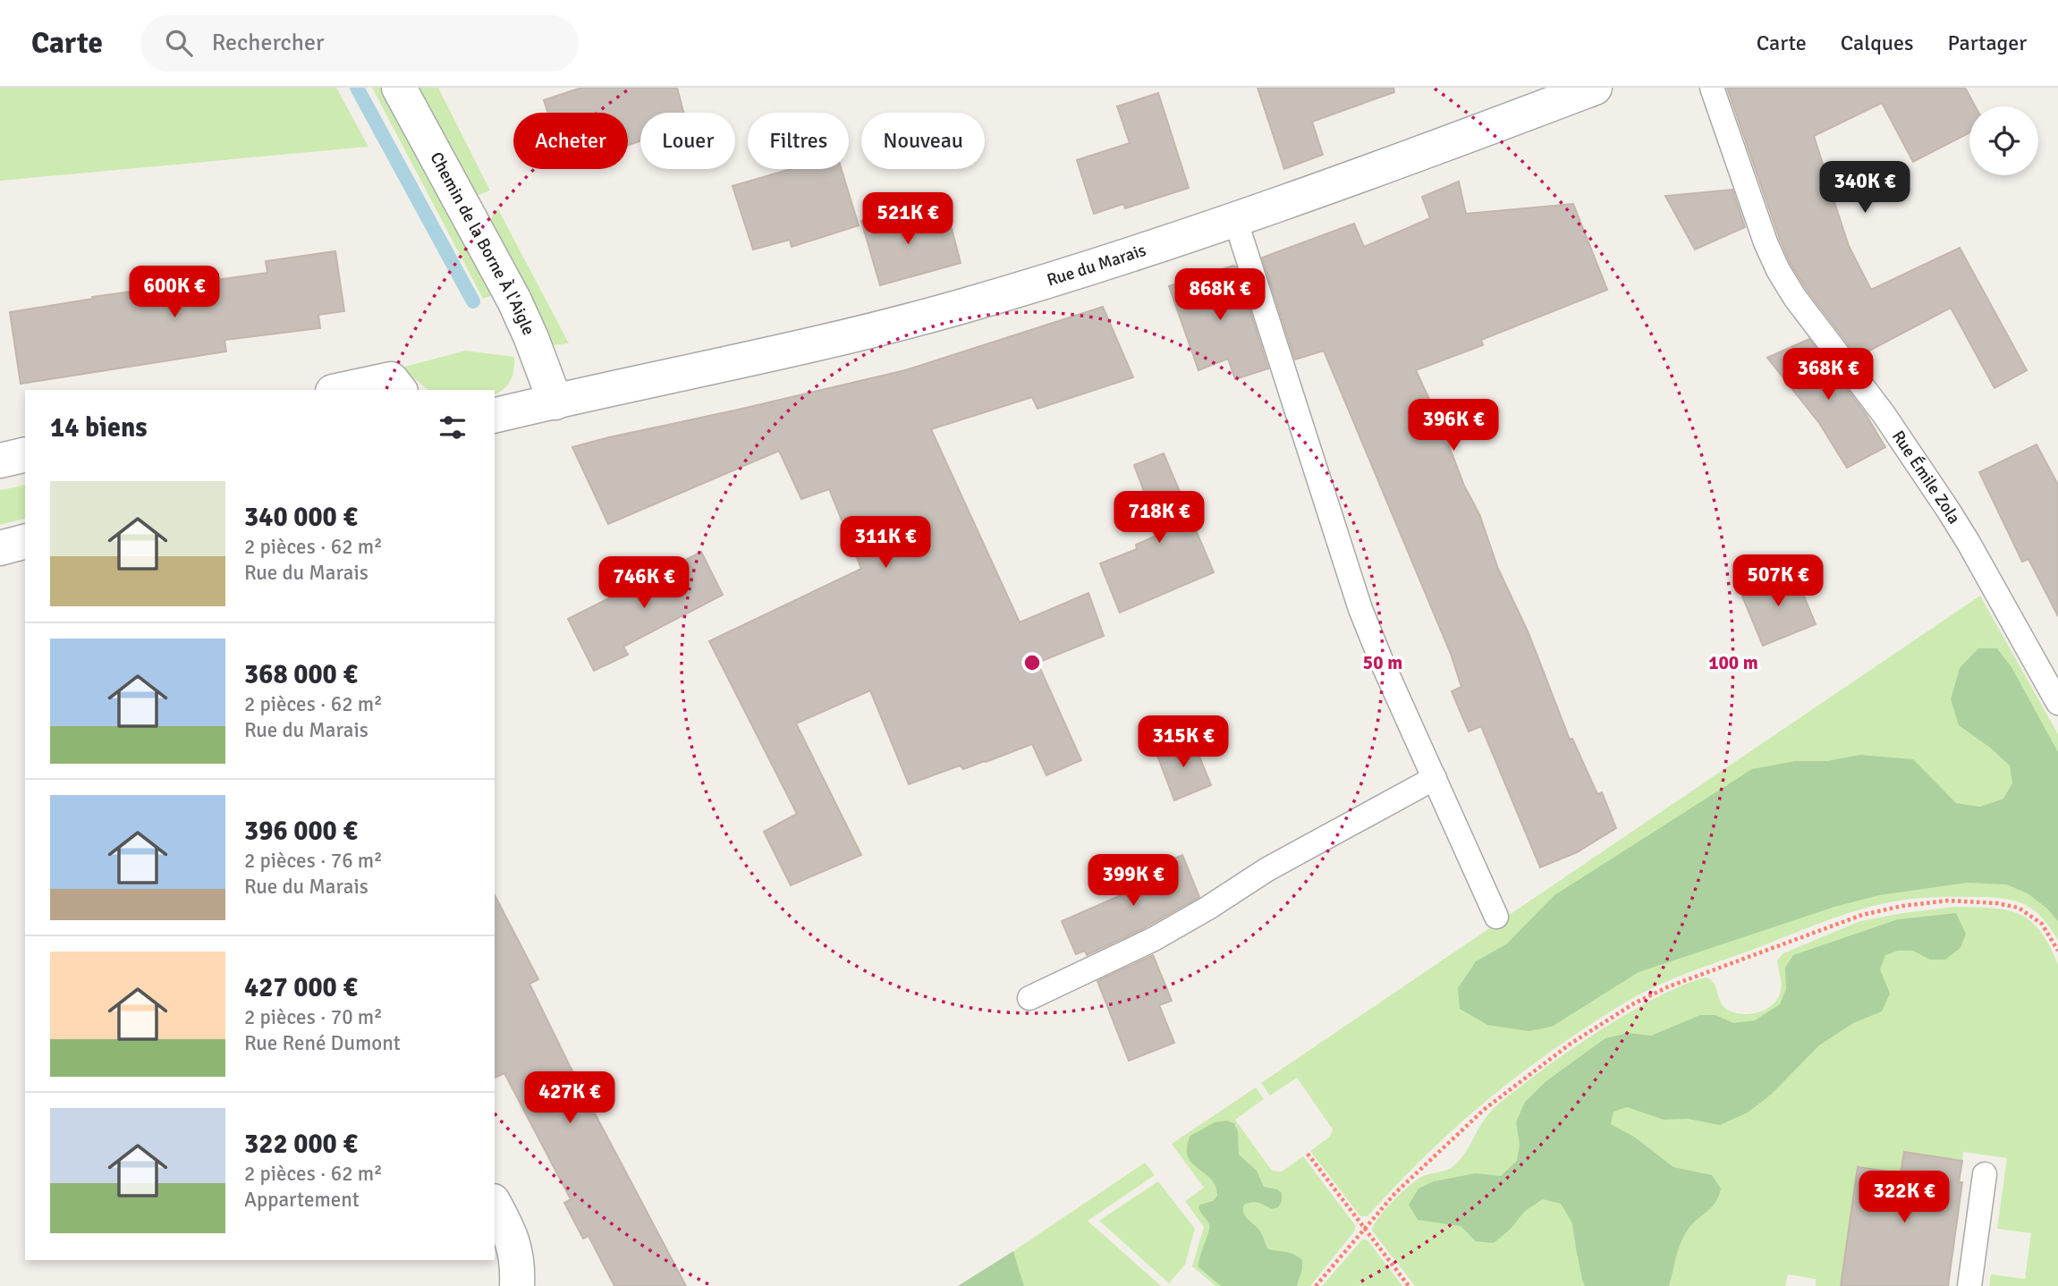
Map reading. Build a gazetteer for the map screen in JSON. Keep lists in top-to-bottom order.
{
  "streets": {
    "street": ["Chemin de la Borne À l'Aigle", "Rue du Marais"],
    "lane": ["Rue Émile Zola"]
  },
  "crossings": [
    ["Chemin de la Borne À l'Aigle", "Rue du Marais"]
  ],
  "page": {
    "header": "Carte",
    "search": "Rechercher",
    "nav": ["Carte", "Calques", "Partager"],
    "chip": [
      "Acheter",
      "Louer",
      "Filtres",
      "Nouveau"
    ],
    "price": [
      "340K €",
      "521K €",
      "600K €",
      "868K €",
      "368K €",
      "396K €",
      "718K €",
      "311K €",
      "507K €",
      "746K €",
      "315K €",
      "399K €",
      "427K €",
      "322K €"
    ],
    "heading": "14 biens",
    "list": [
      {
        "name": "340 000 €",
        "note": "2 pièces · 62 m² · Rue du Marais"
      },
      {
        "name": "368 000 €",
        "note": "2 pièces · 62 m² · Rue du Marais"
      },
      {
        "name": "396 000 €",
        "note": "2 pièces · 76 m² · Rue du Marais"
      },
      {
        "name": "427 000 €",
        "note": "2 pièces · 70 m² · Rue René Dumont"
      },
      {
        "name": "322 000 €",
        "note": "2 pièces · 62 m² · Appartement"
      }
    ]
  },
  "rings": ["50 m", "100 m"]
}
